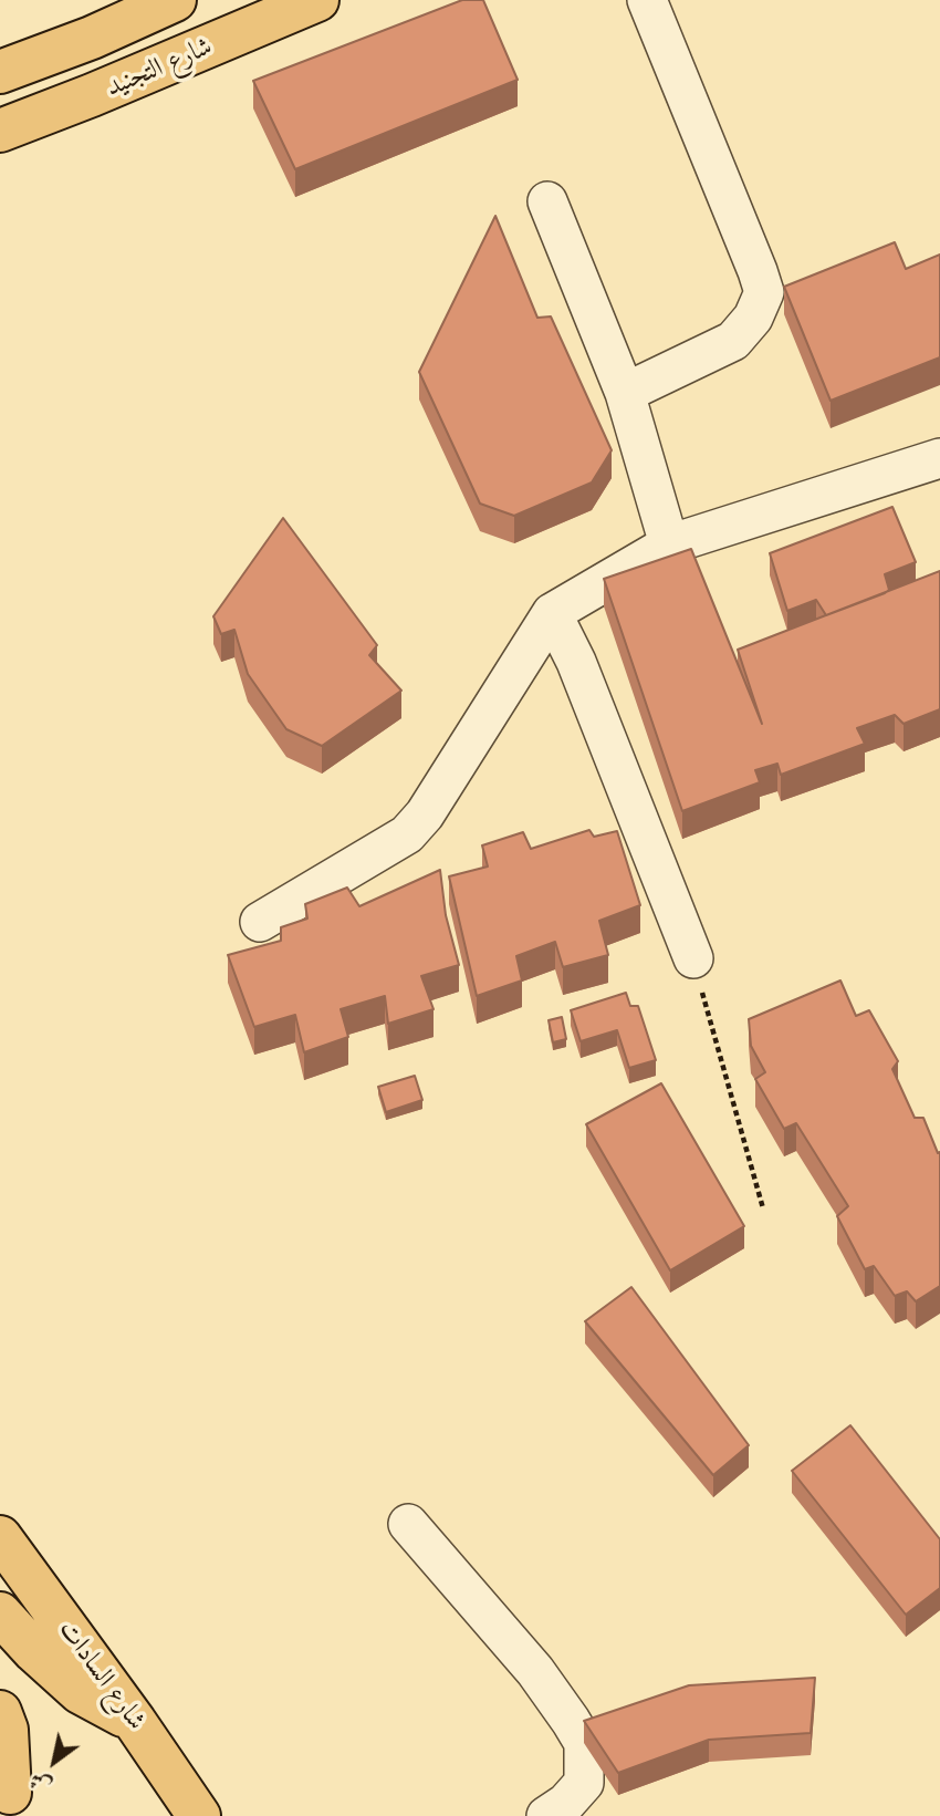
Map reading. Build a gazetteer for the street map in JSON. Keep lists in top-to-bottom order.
{
  "streets": {
    "highway": ["شارع التجنيد", "شارع السادات"]
  },
  "north": "bottom left"
}
